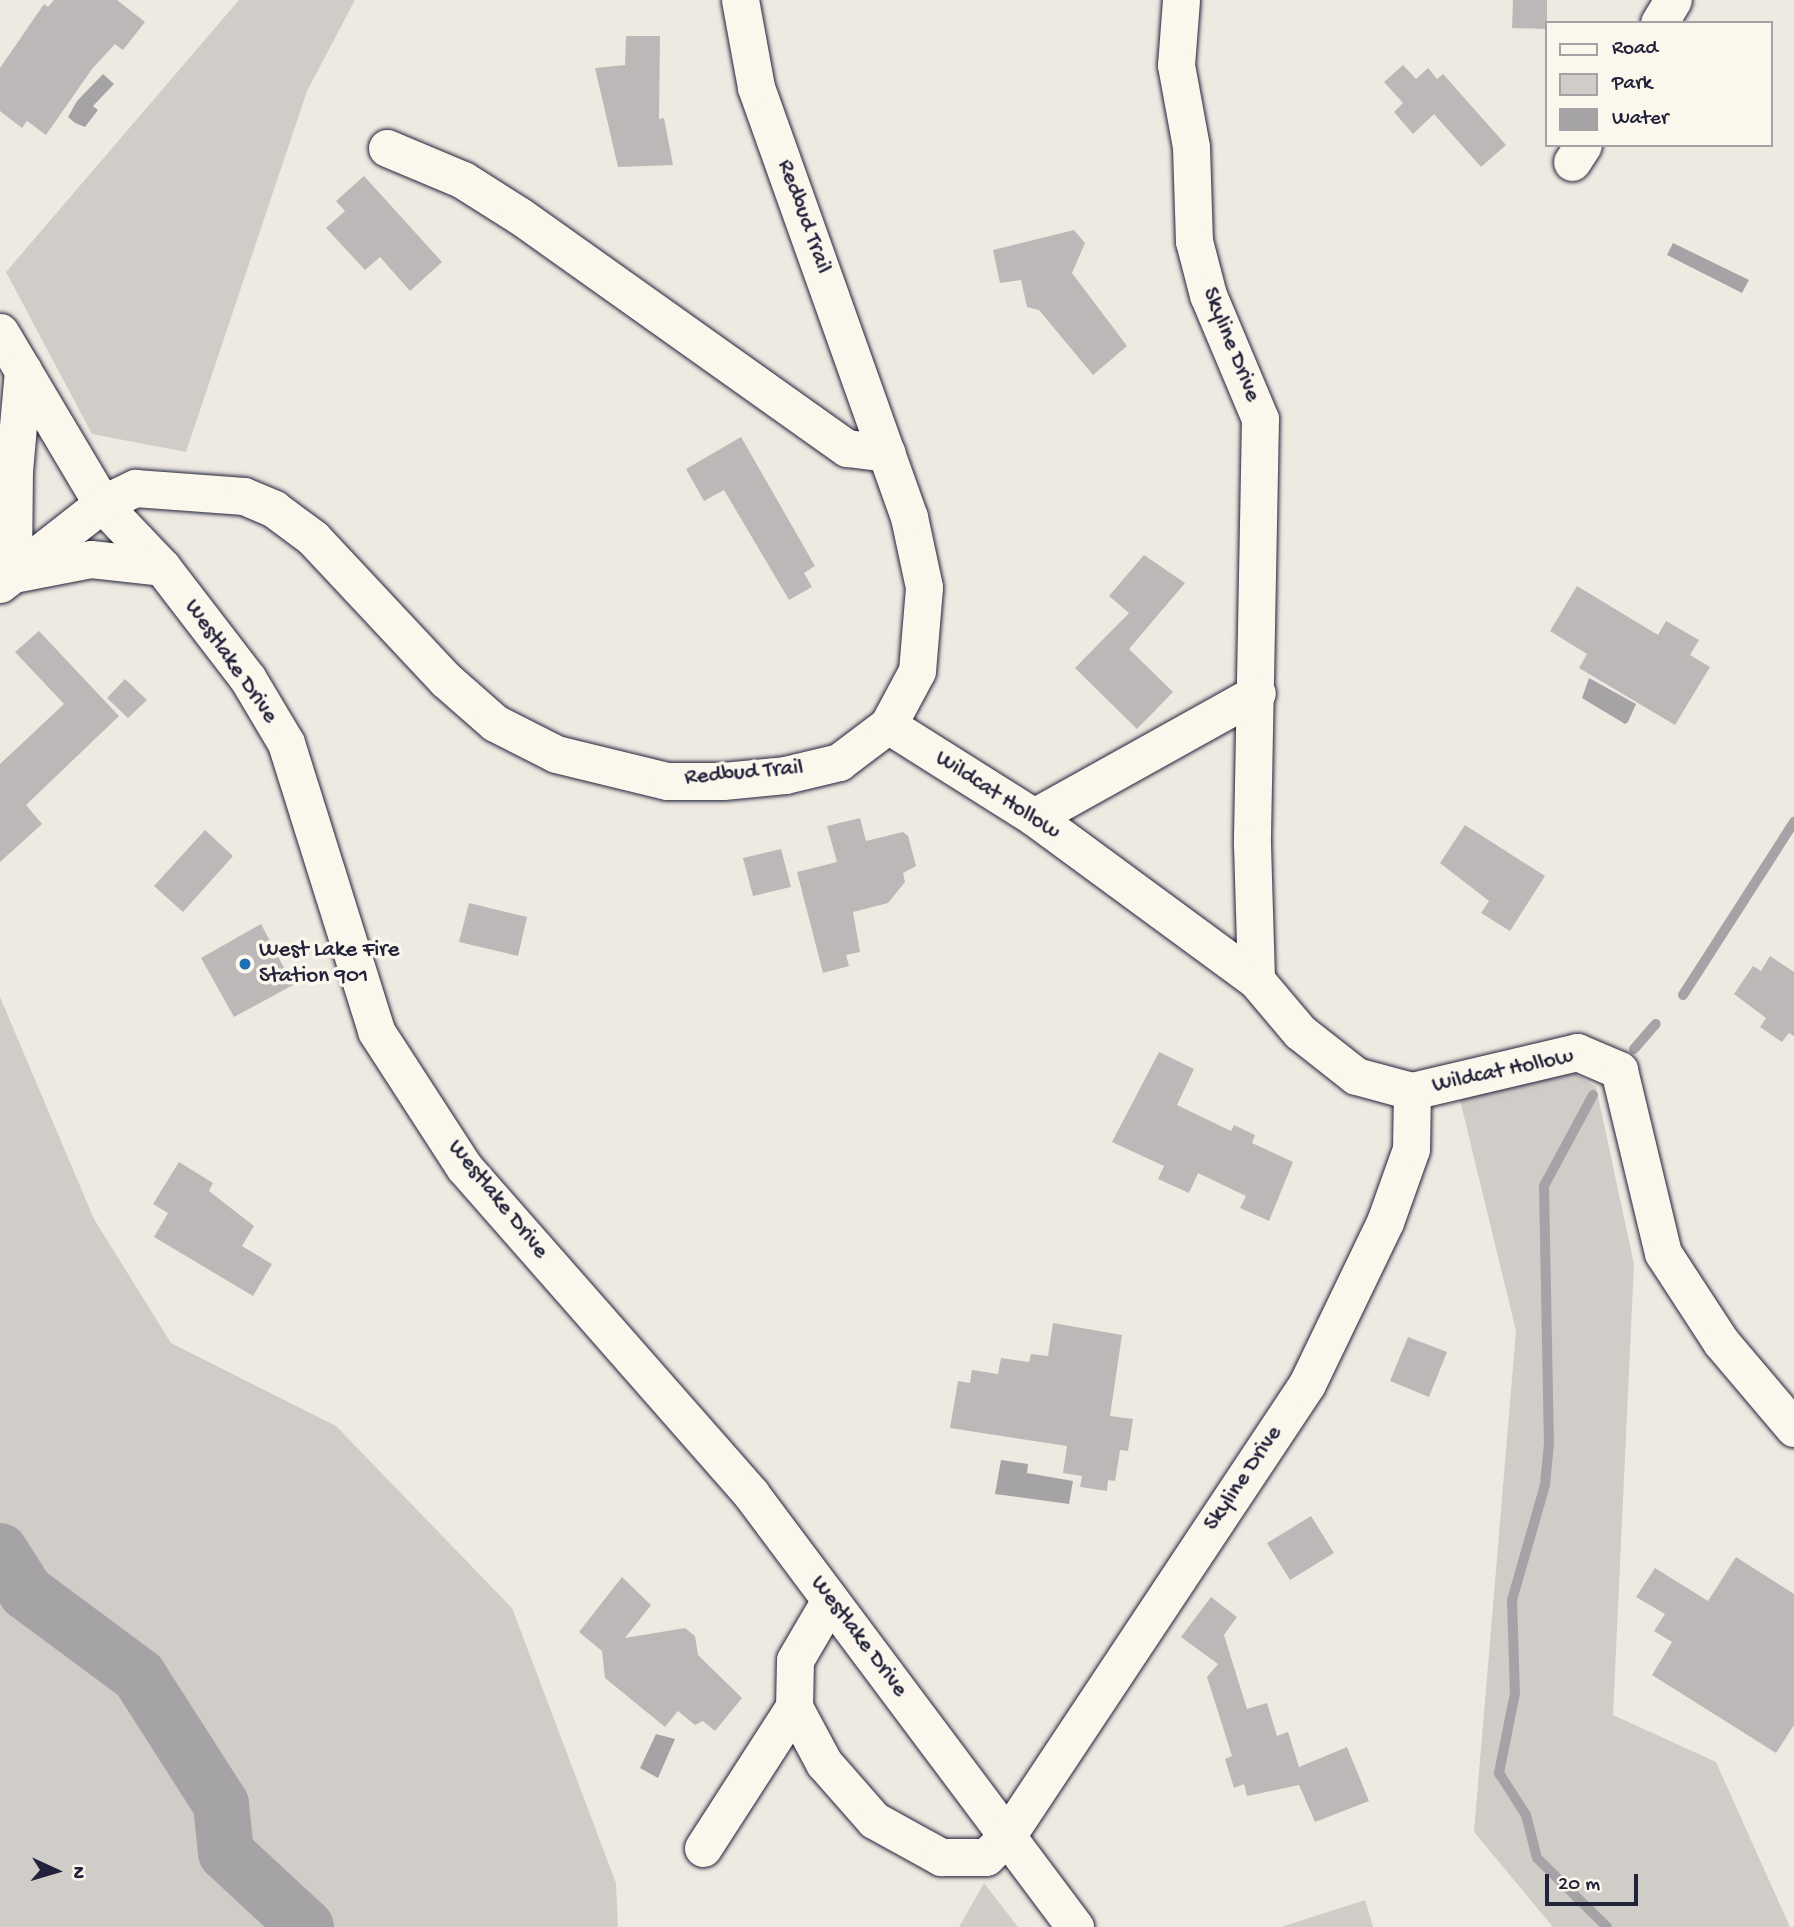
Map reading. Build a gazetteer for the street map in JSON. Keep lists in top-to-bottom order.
{
  "streets": {
    "street": [
      "Redbud Trail",
      "Skyline Drive",
      "Westlake Drive",
      "Wildcat Hollow"
    ]
  },
  "crossings": [
    ["Redbud Trail", "Westlake Drive"],
    ["Redbud Trail", "Wildcat Hollow"],
    ["Skyline Drive", "Westlake Drive"],
    ["Skyline Drive", "Wildcat Hollow"]
  ],
  "places": ["West Lake Fire Station 901"],
  "legend": ["Road", "Park", "Water"],
  "scale_bar": "20 m",
  "north": "right"
}
